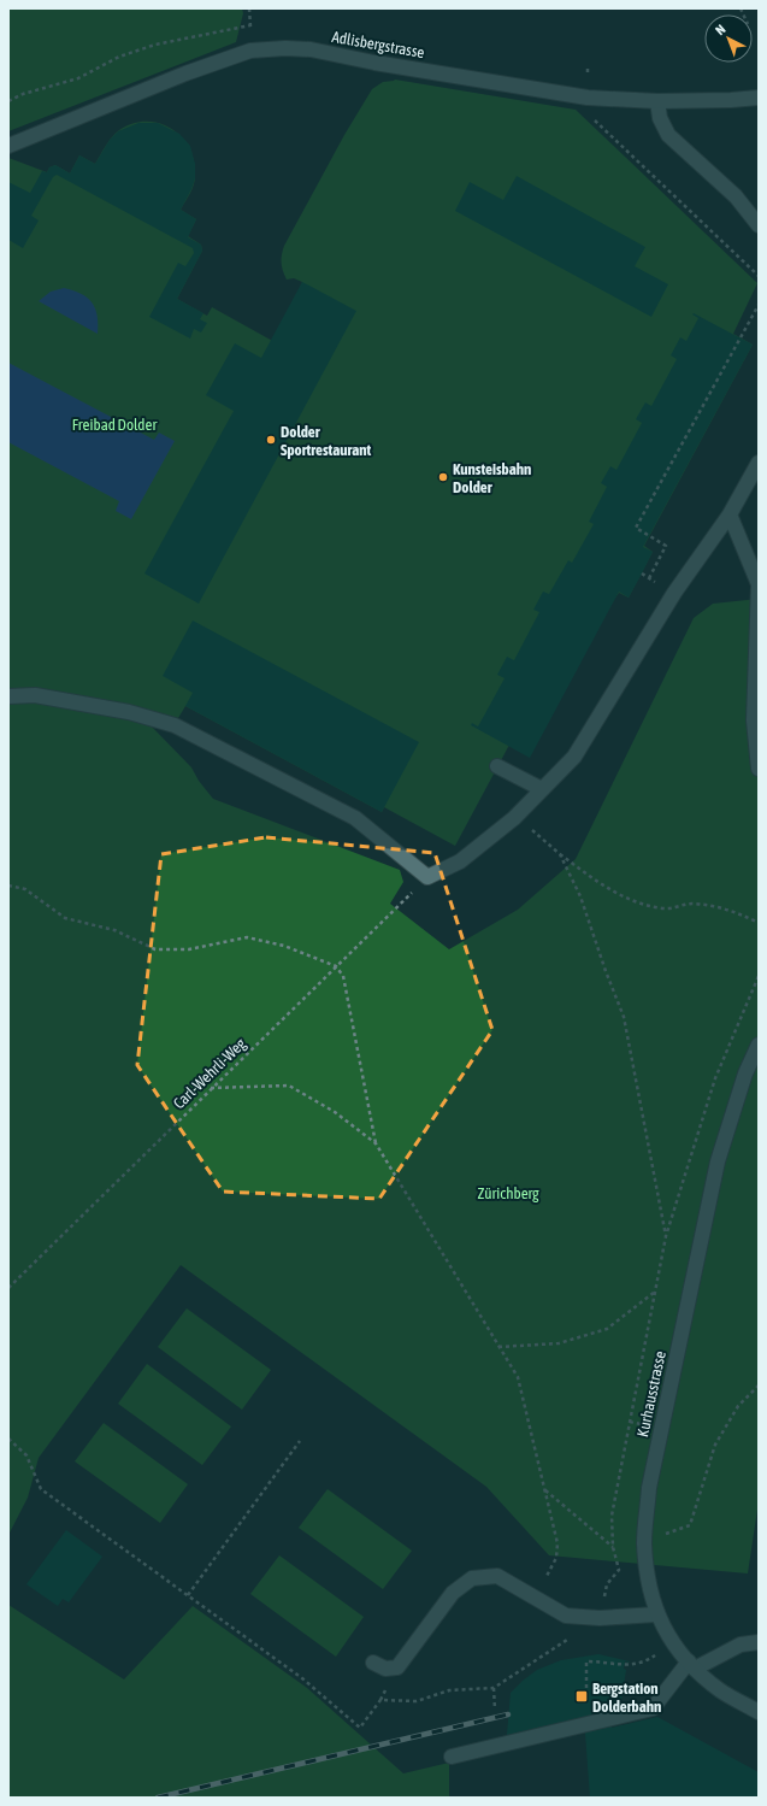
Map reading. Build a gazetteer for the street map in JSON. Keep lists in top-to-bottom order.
{
  "streets": {
    "street": ["Adlisbergstrasse", "Kurhausstrasse"],
    "path": ["Carl-Wehrli-Weg"]
  },
  "parks": ["Freibad Dolder", "Zürichberg"],
  "places": {
    "other": ["Dolder Sportrestaurant", "Kunsteisbahn Dolder"],
    "transit": ["Bergstation Dolderbahn"]
  },
  "north": "top left"
}
